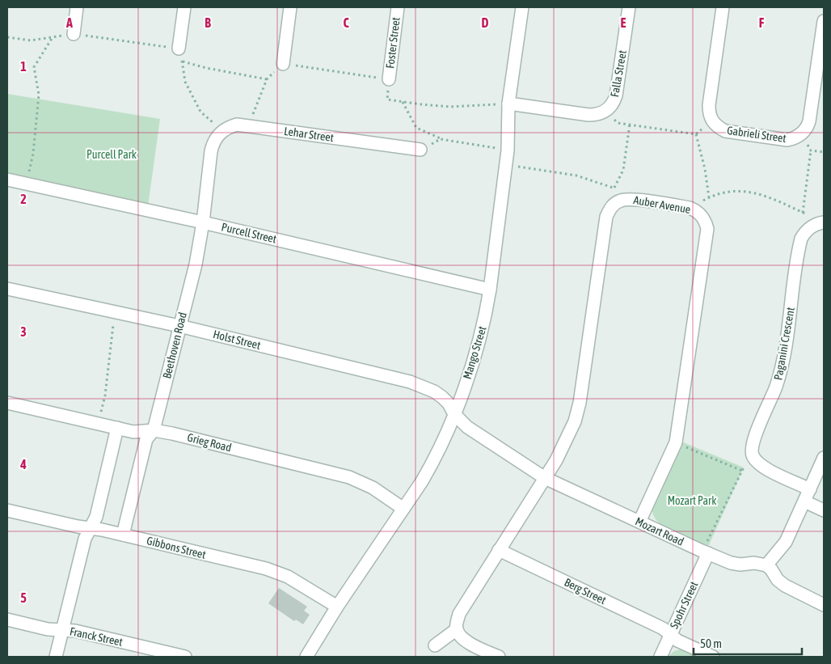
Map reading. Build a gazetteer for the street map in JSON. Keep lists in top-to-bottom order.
{
  "streets": {
    "street": [
      "Foster Street",
      "Falla Street",
      "Lehar Street",
      "Gabrieli Street",
      "Auber Avenue",
      "Purcell Street",
      "Holst Street",
      "Paganini Crescent",
      "Beethoven Road",
      "Mango Street",
      "Grieg Road",
      "Mozart Road",
      "Gibbons Street",
      "Berg Street",
      "Spohr Street",
      "Franck Street"
    ]
  },
  "crossings": [
    ["Falla Street", "Mango Street"],
    ["Lehar Street", "Beethoven Road"],
    ["Auber Avenue", "Mozart Road"],
    ["Purcell Street", "Beethoven Road"],
    ["Purcell Street", "Mango Street"],
    ["Holst Street", "Beethoven Road"],
    ["Holst Street", "Mango Street"],
    ["Holst Street", "Mozart Road"],
    ["Beethoven Road", "Grieg Road"],
    ["Beethoven Road", "Gibbons Street"],
    ["Mango Street", "Grieg Road"],
    ["Mango Street", "Mozart Road"],
    ["Mango Street", "Gibbons Street"],
    ["Mozart Road", "Spohr Street"],
    ["Berg Street", "Spohr Street"]
  ],
  "parks": ["Purcell Park", "Mozart Park"],
  "scale_bar": "50 m",
  "grid": {
    "columns": [
      "A",
      "B",
      "C",
      "D",
      "E",
      "F"
    ],
    "rows": [
      "1",
      "2",
      "3",
      "4",
      "5"
    ]
  }
}
